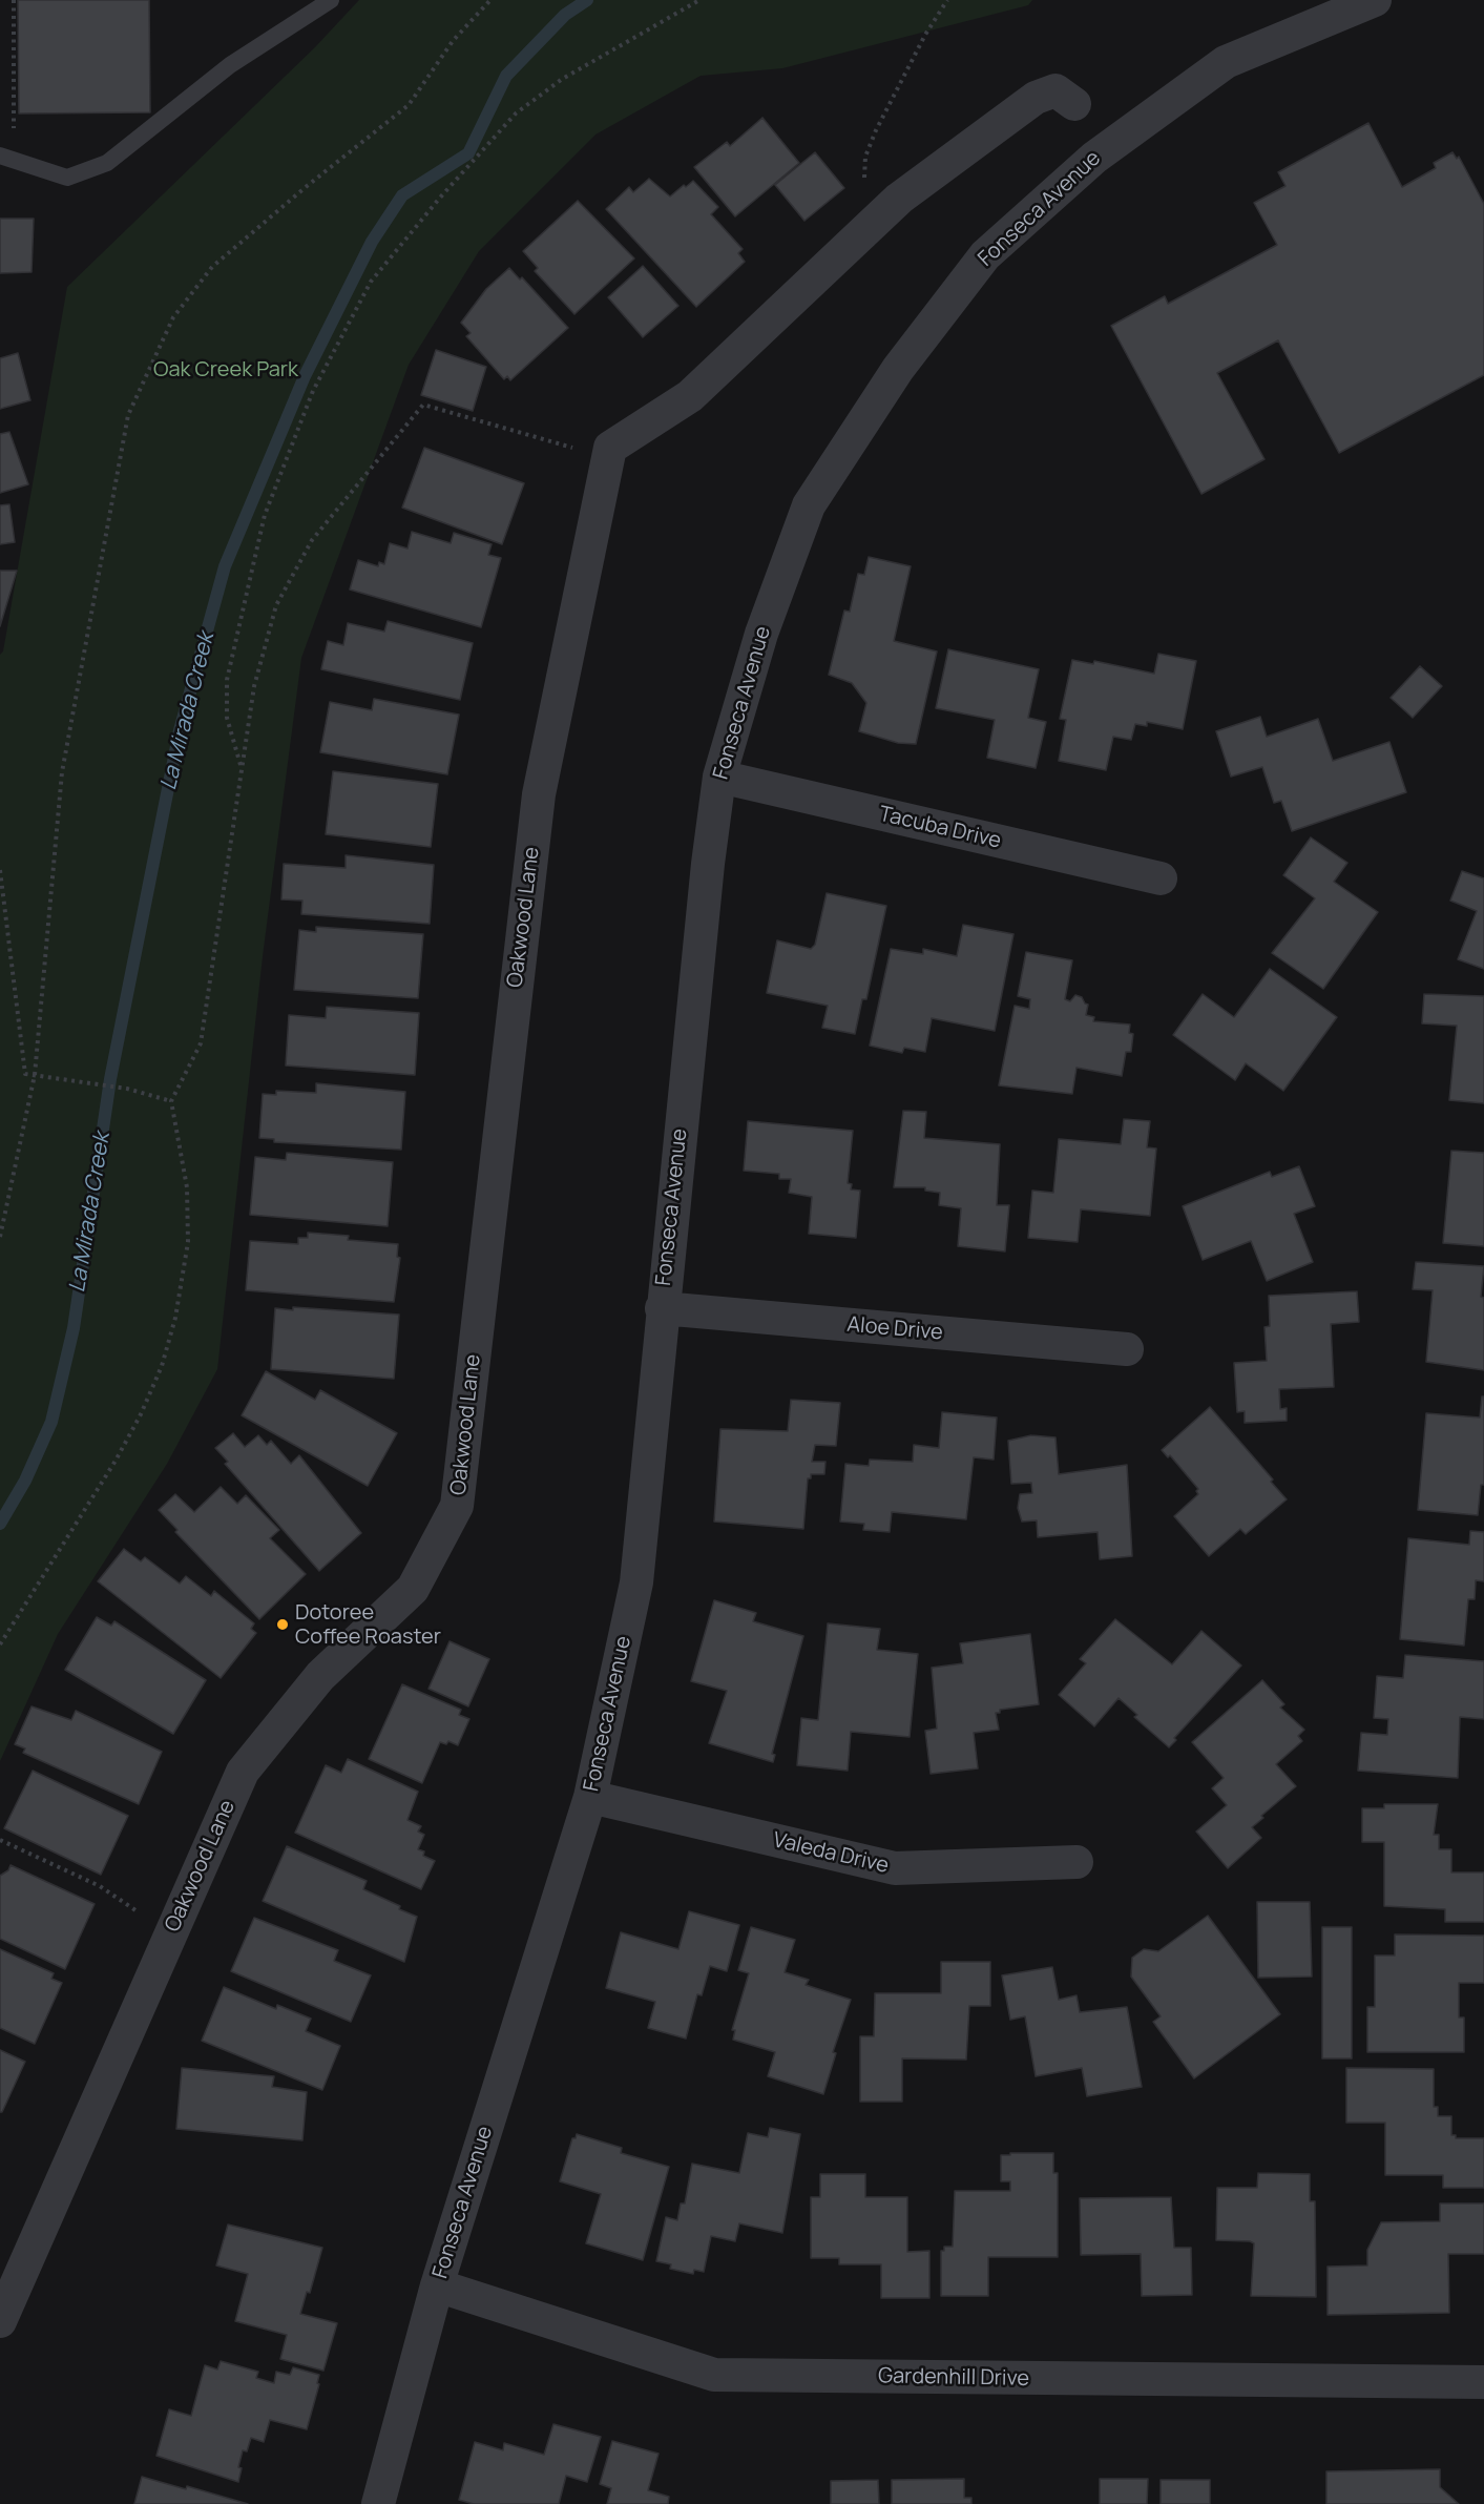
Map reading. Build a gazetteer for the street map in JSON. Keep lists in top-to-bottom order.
{
  "streets": {
    "street": [
      "Fonseca Avenue",
      "Tacuba Drive",
      "Oakwood Lane",
      "Aloe Drive",
      "Valeda Drive",
      "Gardenhill Drive"
    ]
  },
  "crossings": [
    ["Fonseca Avenue", "Tacuba Drive"],
    ["Fonseca Avenue", "Aloe Drive"],
    ["Fonseca Avenue", "Valeda Drive"],
    ["Fonseca Avenue", "Gardenhill Drive"]
  ],
  "water": ["La Mirada Creek"],
  "parks": ["Oak Creek Park"],
  "places": ["Dotoree Coffee Roaster"]
}
